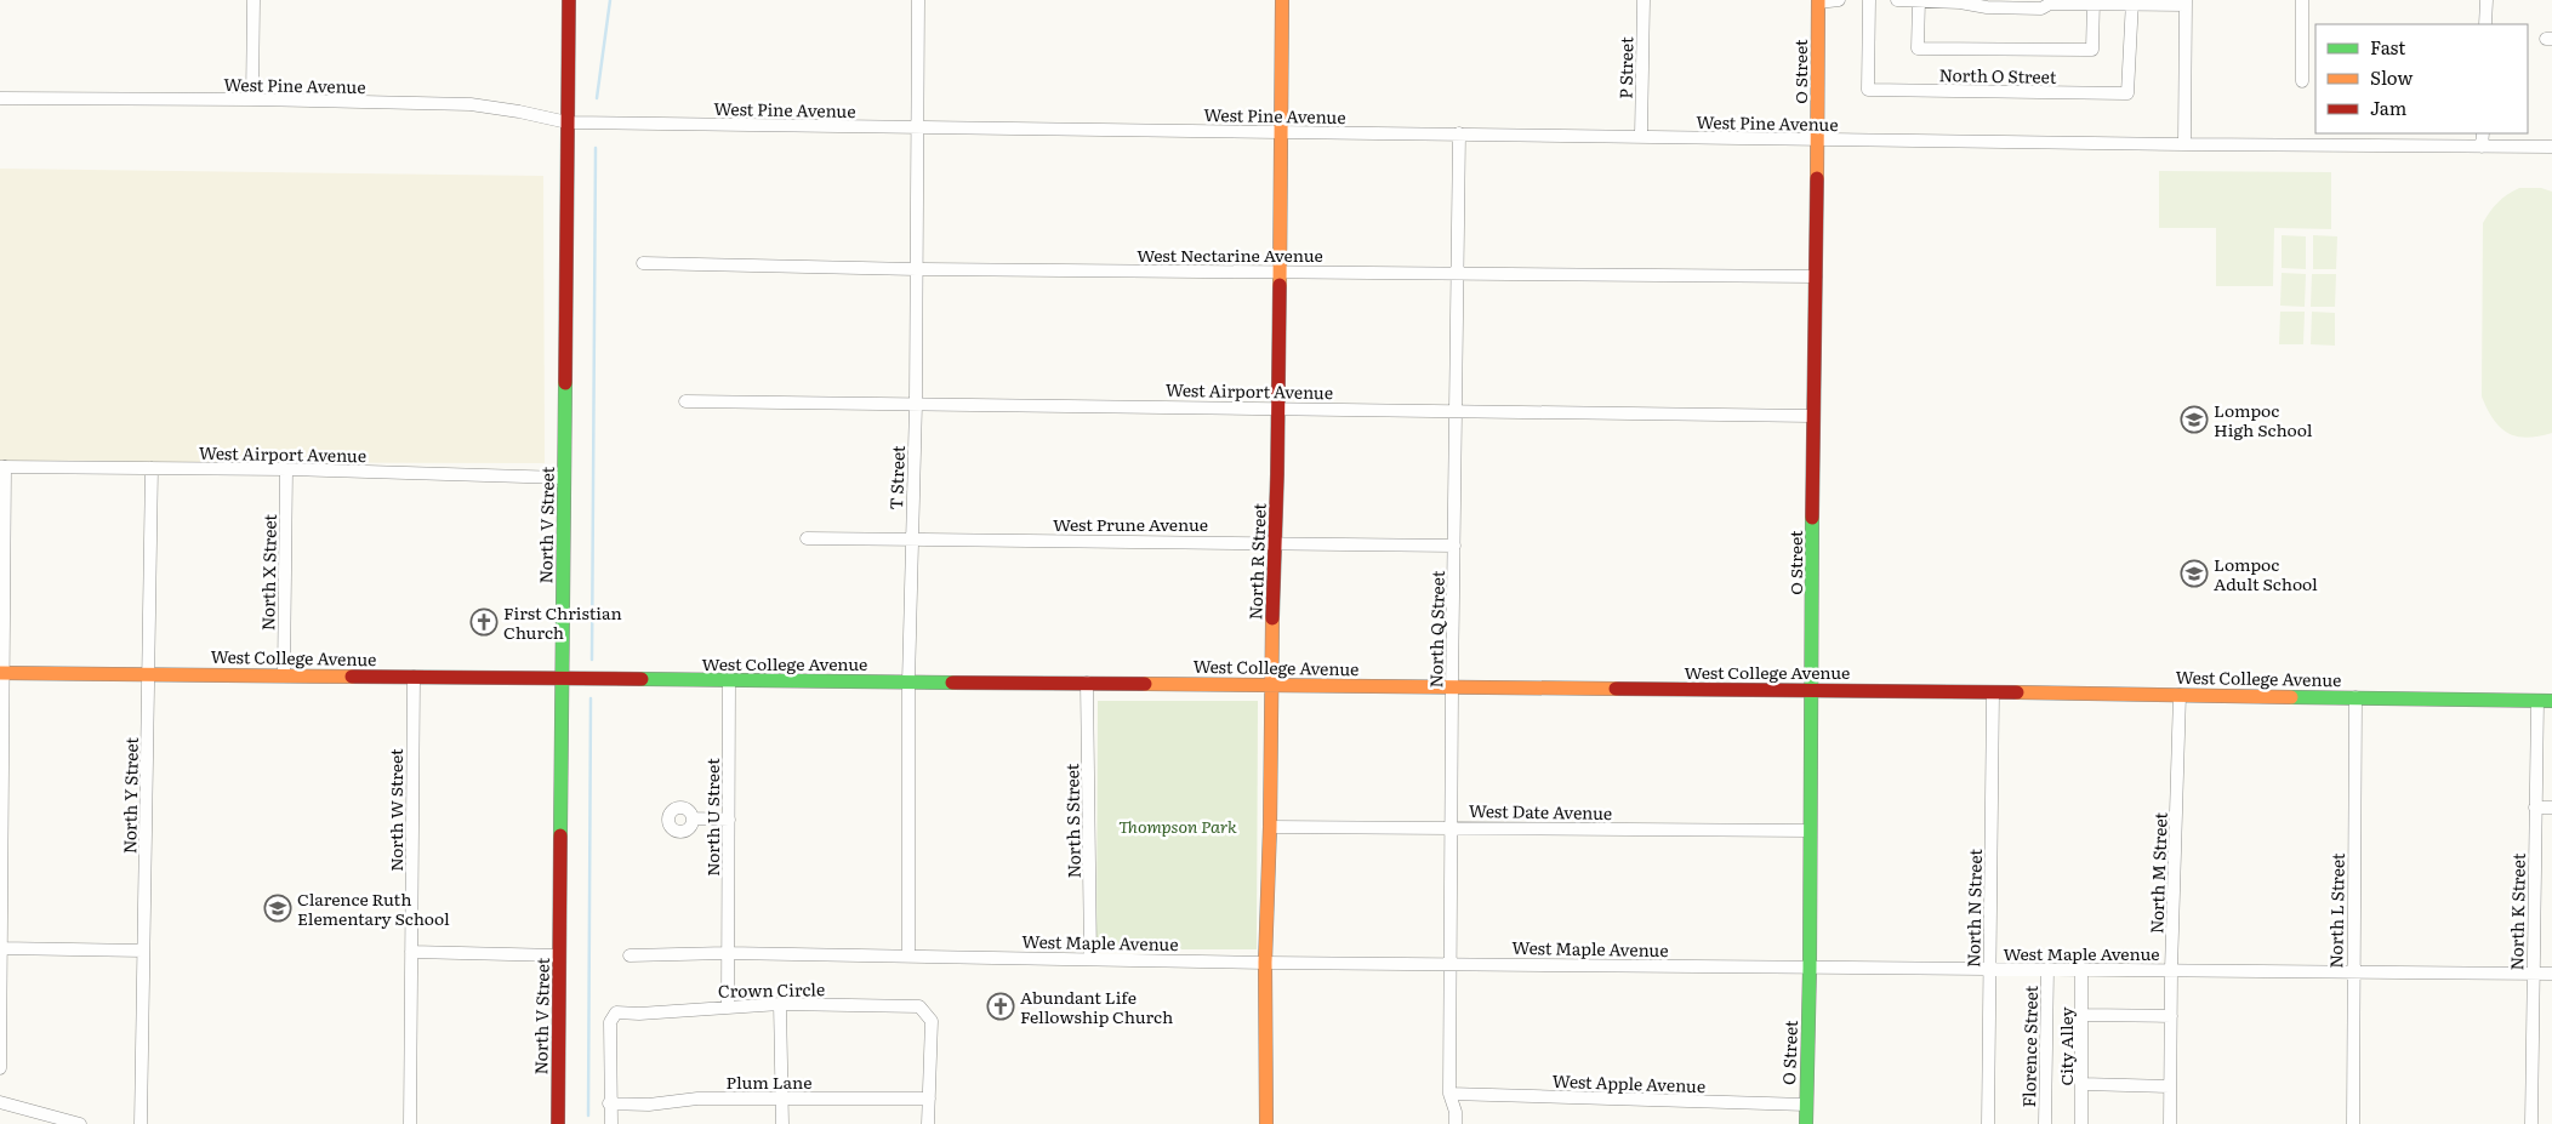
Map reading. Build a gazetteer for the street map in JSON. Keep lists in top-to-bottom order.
{
  "streets": {
    "street": [
      "P Street",
      "O Street",
      "North O Street",
      "West Pine Avenue",
      "West Nectarine Avenue",
      "West Airport Avenue",
      "T Street",
      "West Prune Avenue",
      "North V Street",
      "North R Street",
      "North X Street",
      "North Q Street",
      "West College Avenue",
      "North Y Street",
      "North W Street",
      "West Date Avenue",
      "North U Street",
      "North S Street",
      "North M Street",
      "North N Street",
      "North L Street",
      "North K Street",
      "West Maple Avenue",
      "Crown Circle",
      "Florence Street",
      "City Alley",
      "Plum Lane",
      "West Apple Avenue"
    ]
  },
  "crossings": [
    ["P Street", "West Pine Avenue"],
    ["O Street", "West Pine Avenue"],
    ["O Street", "West Nectarine Avenue"],
    ["O Street", "West Airport Avenue"],
    ["O Street", "West College Avenue"],
    ["O Street", "West Date Avenue"],
    ["O Street", "West Maple Avenue"],
    ["O Street", "West Apple Avenue"],
    ["West Pine Avenue", "T Street"],
    ["West Pine Avenue", "North V Street"],
    ["West Pine Avenue", "North R Street"],
    ["West Pine Avenue", "North Q Street"],
    ["West Nectarine Avenue", "T Street"],
    ["West Nectarine Avenue", "North R Street"],
    ["West Nectarine Avenue", "North Q Street"],
    ["West Airport Avenue", "T Street"],
    ["West Airport Avenue", "North V Street"],
    ["West Airport Avenue", "North R Street"],
    ["West Airport Avenue", "North X Street"],
    ["West Airport Avenue", "North Q Street"],
    ["West Airport Avenue", "North Y Street"],
    ["T Street", "West Prune Avenue"],
    ["T Street", "West College Avenue"],
    ["T Street", "West Maple Avenue"],
    ["West Prune Avenue", "North R Street"],
    ["West Prune Avenue", "North Q Street"],
    ["North V Street", "West College Avenue"],
    ["North R Street", "West College Avenue"],
    ["North R Street", "West Date Avenue"],
    ["North R Street", "West Maple Avenue"],
    ["North X Street", "West College Avenue"],
    ["North Q Street", "West College Avenue"],
    ["North Q Street", "West Date Avenue"],
    ["North Q Street", "West Maple Avenue"],
    ["North Q Street", "West Apple Avenue"],
    ["West College Avenue", "North Y Street"],
    ["West College Avenue", "North W Street"],
    ["West College Avenue", "North U Street"],
    ["West College Avenue", "North S Street"],
    ["West College Avenue", "North M Street"],
    ["West College Avenue", "North N Street"],
    ["West College Avenue", "North L Street"],
    ["West College Avenue", "North K Street"],
    ["North U Street", "West Maple Avenue"],
    ["North U Street", "Crown Circle"],
    ["North S Street", "West Maple Avenue"],
    ["North M Street", "West Maple Avenue"],
    ["North N Street", "West Maple Avenue"],
    ["North L Street", "West Maple Avenue"],
    ["North K Street", "West Maple Avenue"],
    ["West Maple Avenue", "Florence Street"],
    ["West Maple Avenue", "City Alley"],
    ["Crown Circle", "Plum Lane"]
  ],
  "parks": ["Thompson Park"],
  "places": {
    "school or university": ["Lompoc High School", "Lompoc Adult School", "Clarence Ruth Elementary School"],
    "church": ["First Christian Church", "Abundant Life Fellowship Church"]
  },
  "legend": ["Fast", "Slow", "Jam"]
}
